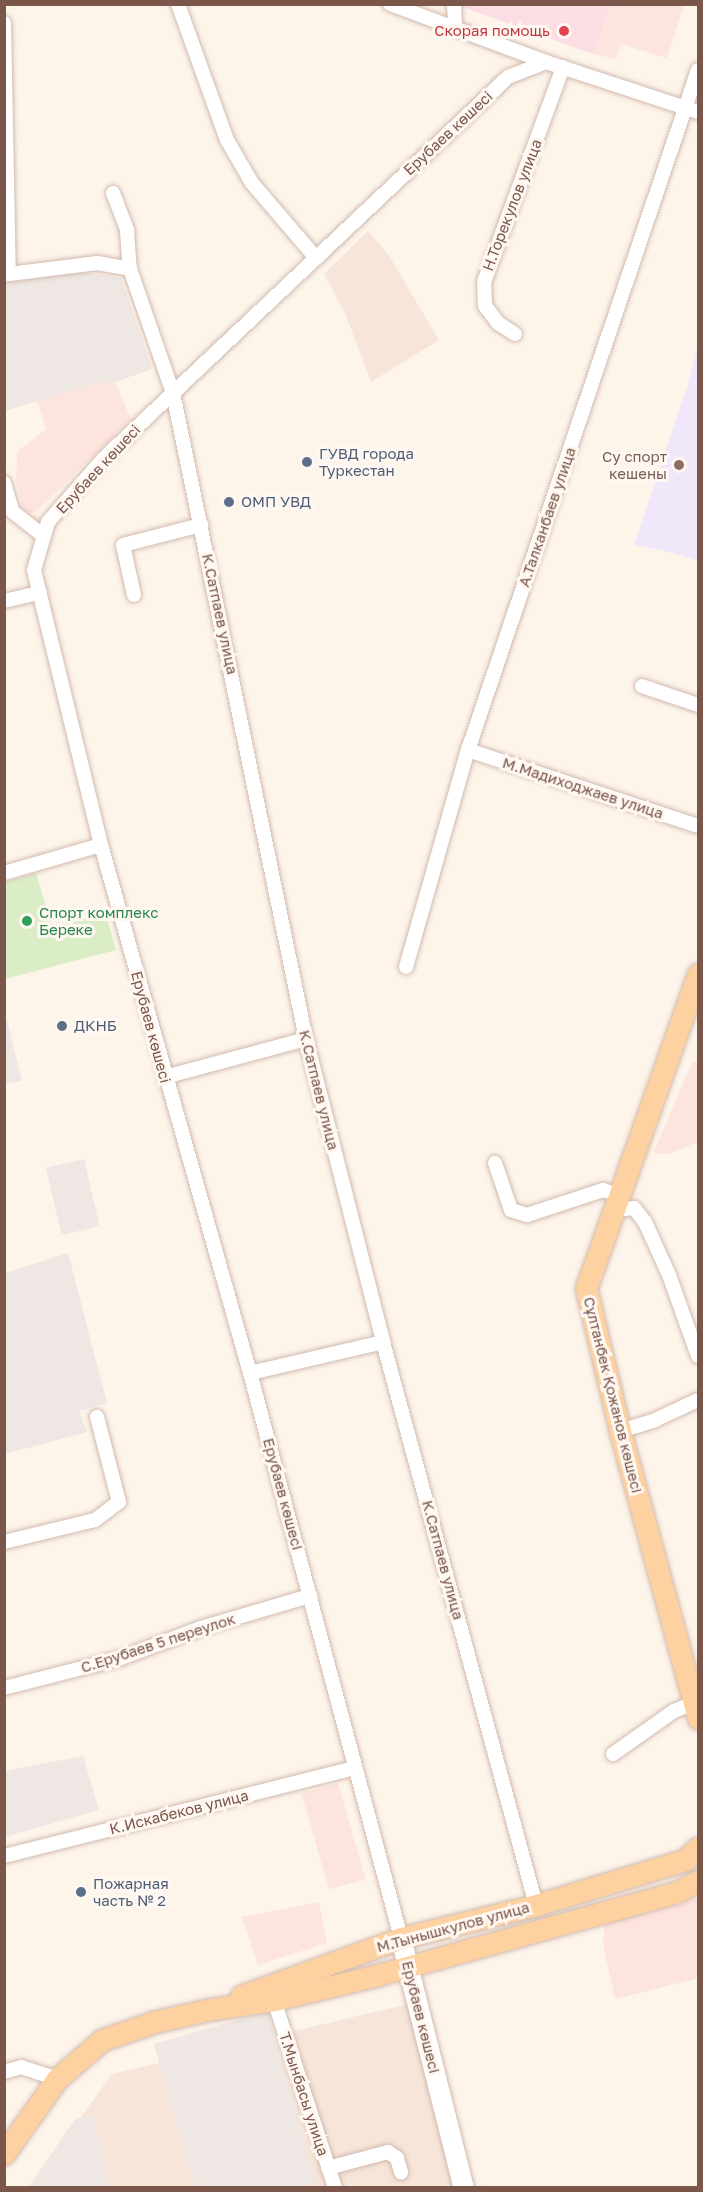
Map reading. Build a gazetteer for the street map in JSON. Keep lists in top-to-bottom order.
{
  "streets": {
    "main road": ["Ерубаев көшесі", "Сұлтанбек Қожанов көшесі", "М.Тынышкулов улица"],
    "street": [
      "Н.Торекулов улица",
      "А.Талканбаев улица",
      "К.Сатпаев улица",
      "М.Мадиходжаев улица",
      "С.Ерубаев 5 переулок",
      "К.Искабеков улица",
      "Т.Мынбасы улица"
    ]
  },
  "crossings": [
    ["Ерубаев көшесі", "К.Сатпаев улица"],
    ["Ерубаев көшесі", "С.Ерубаев 5 переулок"],
    ["Ерубаев көшесі", "К.Искабеков улица"],
    ["Ерубаев көшесі", "М.Тынышкулов улица"],
    ["А.Талканбаев улица", "М.Мадиходжаев улица"],
    ["К.Сатпаев улица", "М.Тынышкулов улица"],
    ["М.Тынышкулов улица", "Т.Мынбасы улица"]
  ],
  "places": [
    "Скорая помощь",
    "ГУВД города Туркестан",
    "Су спорт кешены",
    "ОМП УВД",
    "Спорт комплекс Береке",
    "ДКНБ",
    "Пожарная часть № 2"
  ]
}
